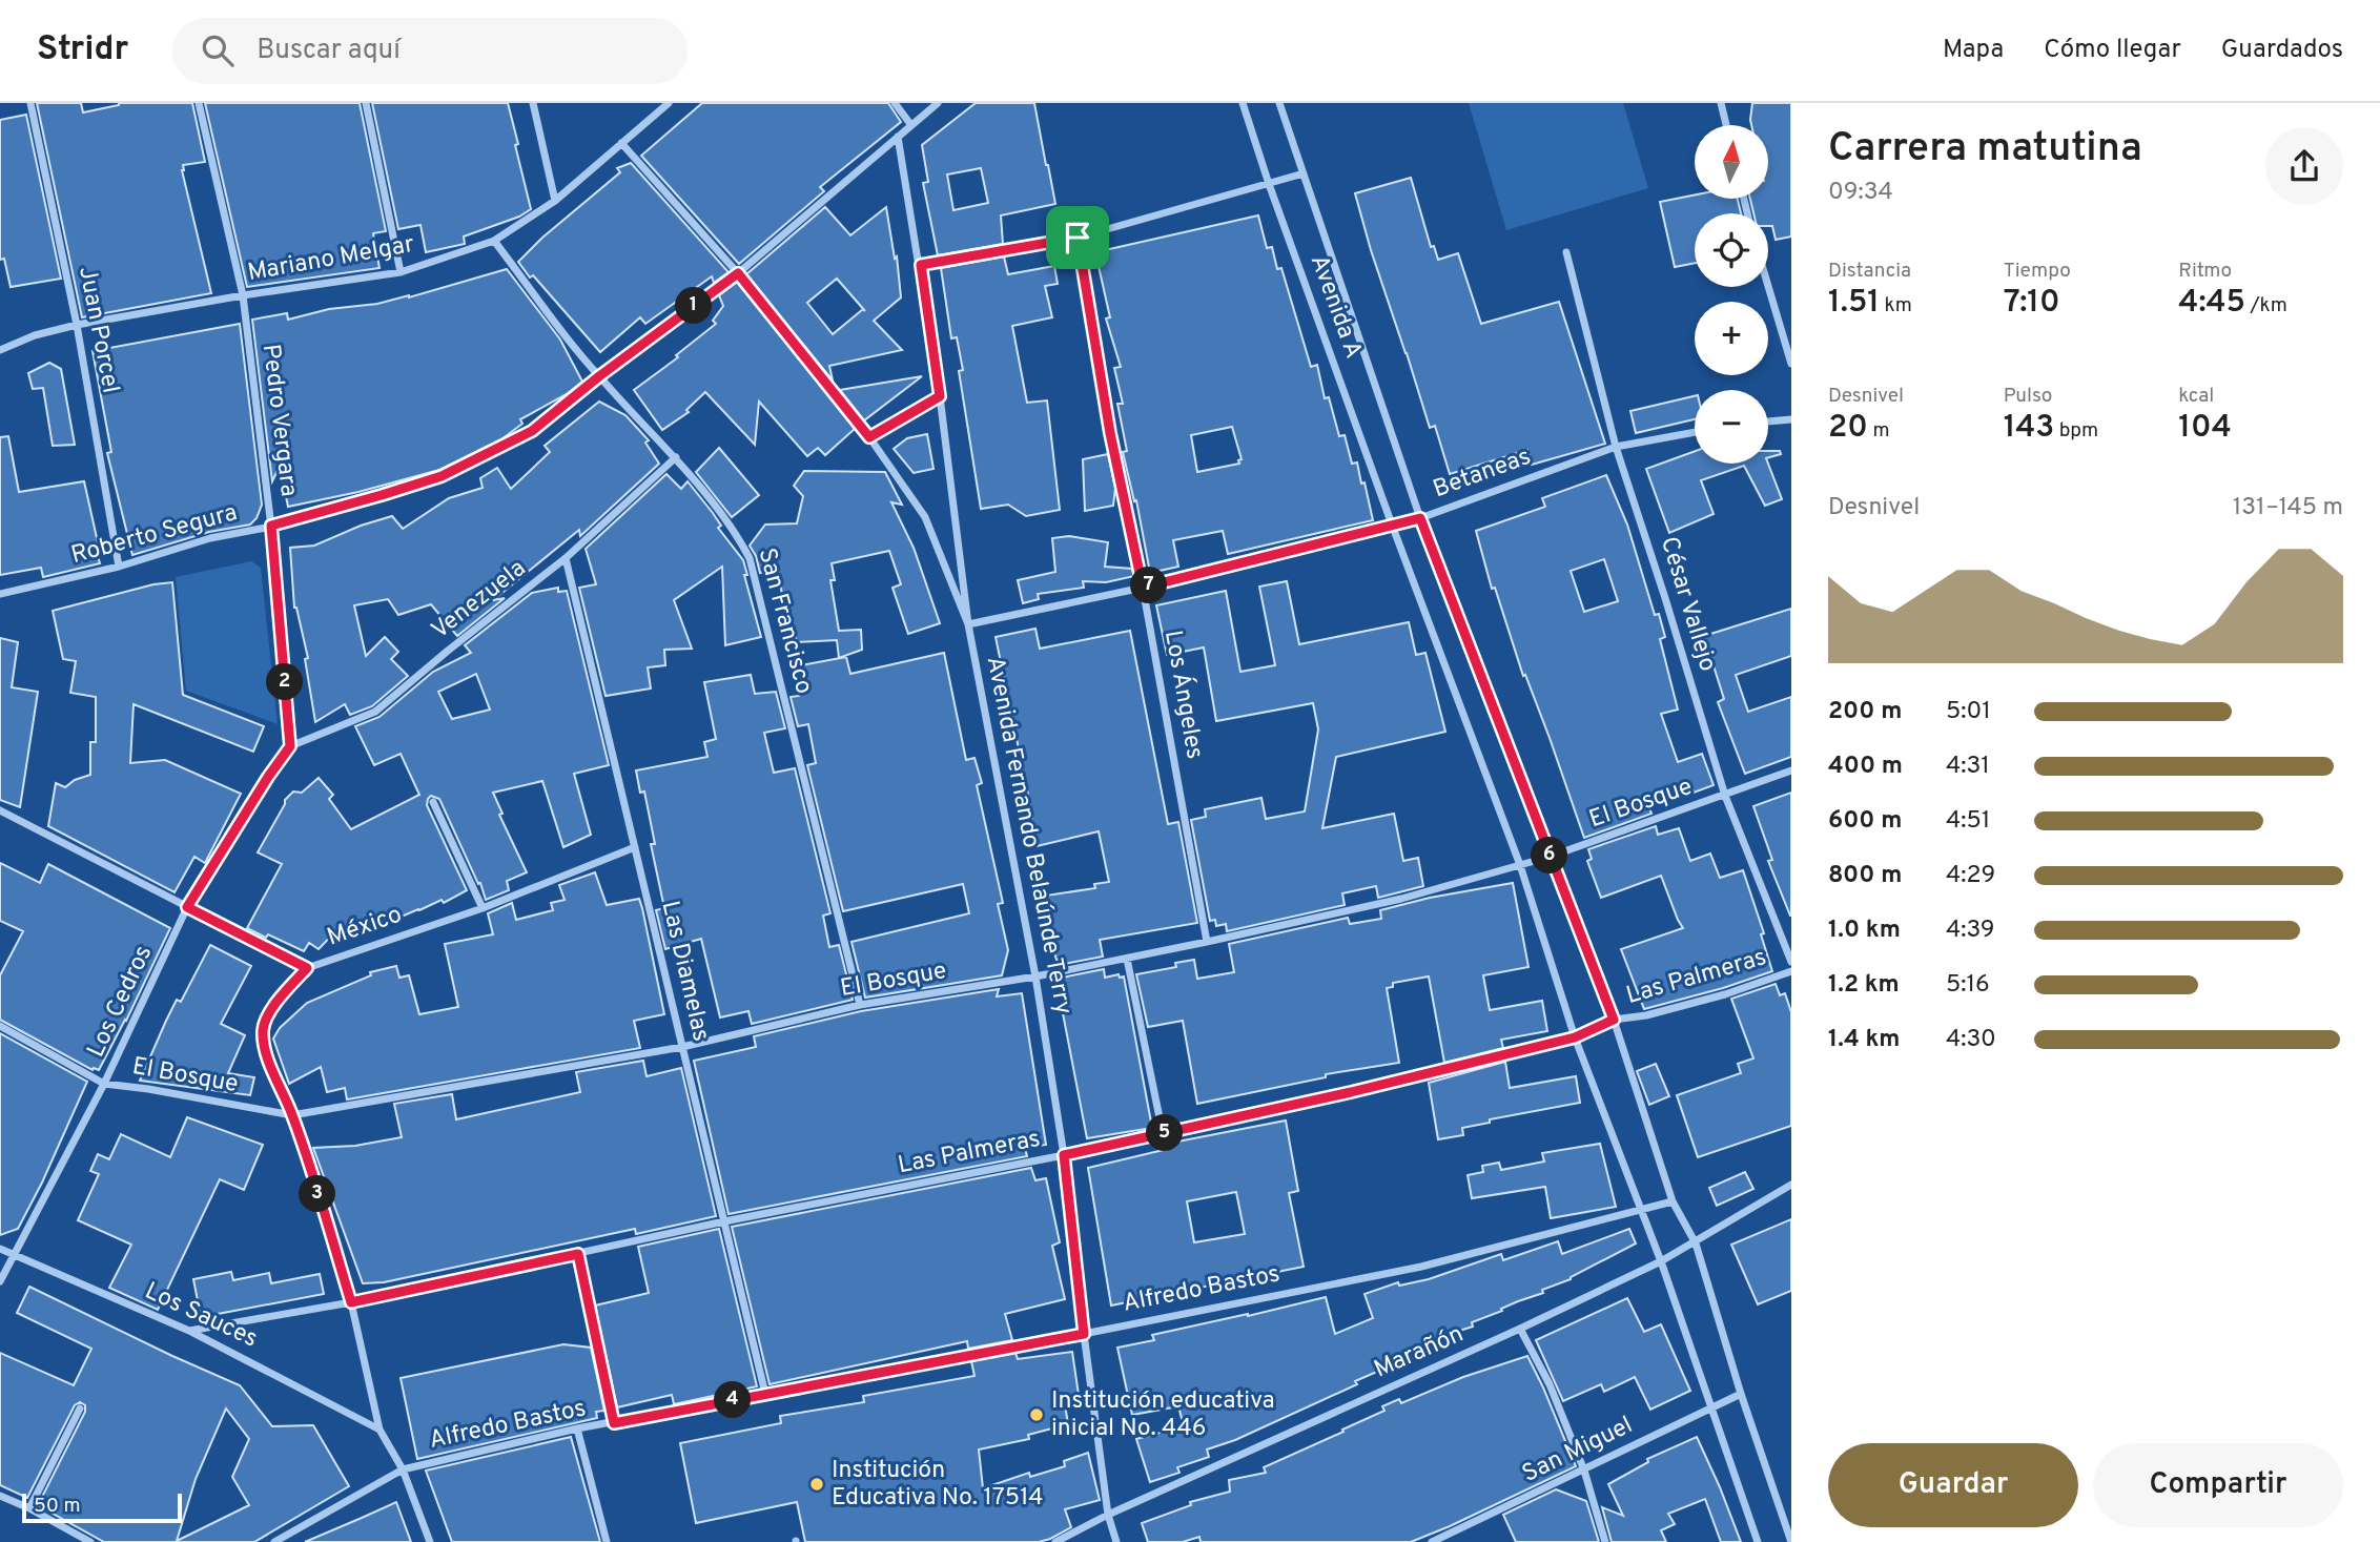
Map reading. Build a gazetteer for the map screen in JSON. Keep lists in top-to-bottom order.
{
  "streets": {
    "street": [
      "Mariano Melgar",
      "Avenida A",
      "Juan Porcel",
      "Pedro Vergara",
      "Betaneas",
      "Roberto Segura",
      "Venezuela",
      "César Vallejo",
      "San Francisco",
      "Los Ángeles",
      "El Bosque",
      "Avenida Fernando Belaúnde Terry",
      "México",
      "Las Diamelas",
      "Las Palmeras",
      "Los Cedros",
      "Alfredo Bastos",
      "Los Sauces",
      "Marañón",
      "San Miguel"
    ]
  },
  "crossings": [
    ["Mariano Melgar", "Juan Porcel"],
    ["Mariano Melgar", "Pedro Vergara"],
    ["Mariano Melgar", "San Francisco"],
    ["Avenida A", "Betaneas"],
    ["Avenida A", "El Bosque"],
    ["Avenida A", "Las Palmeras"],
    ["Avenida A", "Alfredo Bastos"],
    ["Avenida A", "Marañón"],
    ["Avenida A", "San Miguel"],
    ["Juan Porcel", "Roberto Segura"],
    ["Pedro Vergara", "Roberto Segura"],
    ["Pedro Vergara", "Venezuela"],
    ["Pedro Vergara", "Los Cedros"],
    ["Betaneas", "César Vallejo"],
    ["Betaneas", "Los Ángeles"],
    ["Betaneas", "Avenida Fernando Belaúnde Terry"],
    ["Roberto Segura", "San Francisco"],
    ["Roberto Segura", "Avenida Fernando Belaúnde Terry"],
    ["Venezuela", "San Francisco"],
    ["Venezuela", "Las Diamelas"],
    ["Venezuela", "Los Cedros"],
    ["César Vallejo", "El Bosque"],
    ["San Francisco", "El Bosque"],
    ["Los Ángeles", "El Bosque"],
    ["El Bosque", "Avenida Fernando Belaúnde Terry"],
    ["El Bosque", "Las Diamelas"],
    ["El Bosque", "Los Cedros"],
    ["Avenida Fernando Belaúnde Terry", "Las Palmeras"],
    ["Avenida Fernando Belaúnde Terry", "Alfredo Bastos"],
    ["Avenida Fernando Belaúnde Terry", "Marañón"],
    ["México", "Las Diamelas"],
    ["México", "Los Cedros"],
    ["Las Diamelas", "Las Palmeras"],
    ["Las Diamelas", "Alfredo Bastos"],
    ["Las Palmeras", "Los Sauces"],
    ["Los Cedros", "Los Sauces"]
  ],
  "places": ["Institución educativa inicial No. 446", "Institución Educativa No. 17514"],
  "scale_bar": "50 m",
  "north": "top",
  "page": {
    "header": "Stridr",
    "search": "Buscar aquí",
    "nav": ["Mapa", "Cómo llegar", "Guardados"],
    "heading": ["Carrera matutina", "09:34"],
    "map_buttons": ["+", "−"],
    "stats": [
      ["Distancia", "1.51 km"],
      ["Tiempo", "7:10"],
      ["Ritmo", "4:45 /km"],
      ["Desnivel", "20 m"],
      ["Pulso", "143 bpm"],
      ["kcal", "104"]
    ],
    "pins": [
      "1",
      "7",
      "2",
      "6",
      "5",
      "3",
      "4"
    ],
    "chart": ["Desnivel", "131–145 m"],
    "list": [
      {
        "name": "200 m",
        "note": "5:01"
      },
      {
        "name": "400 m",
        "note": "4:31"
      },
      {
        "name": "600 m",
        "note": "4:51"
      },
      {
        "name": "800 m",
        "note": "4:29"
      },
      {
        "name": "1.0 km",
        "note": "4:39"
      },
      {
        "name": "1.2 km",
        "note": "5:16"
      },
      {
        "name": "1.4 km",
        "note": "4:30"
      }
    ],
    "buttons": ["Guardar", "Compartir"],
    "scale": "50 m"
  }
}
